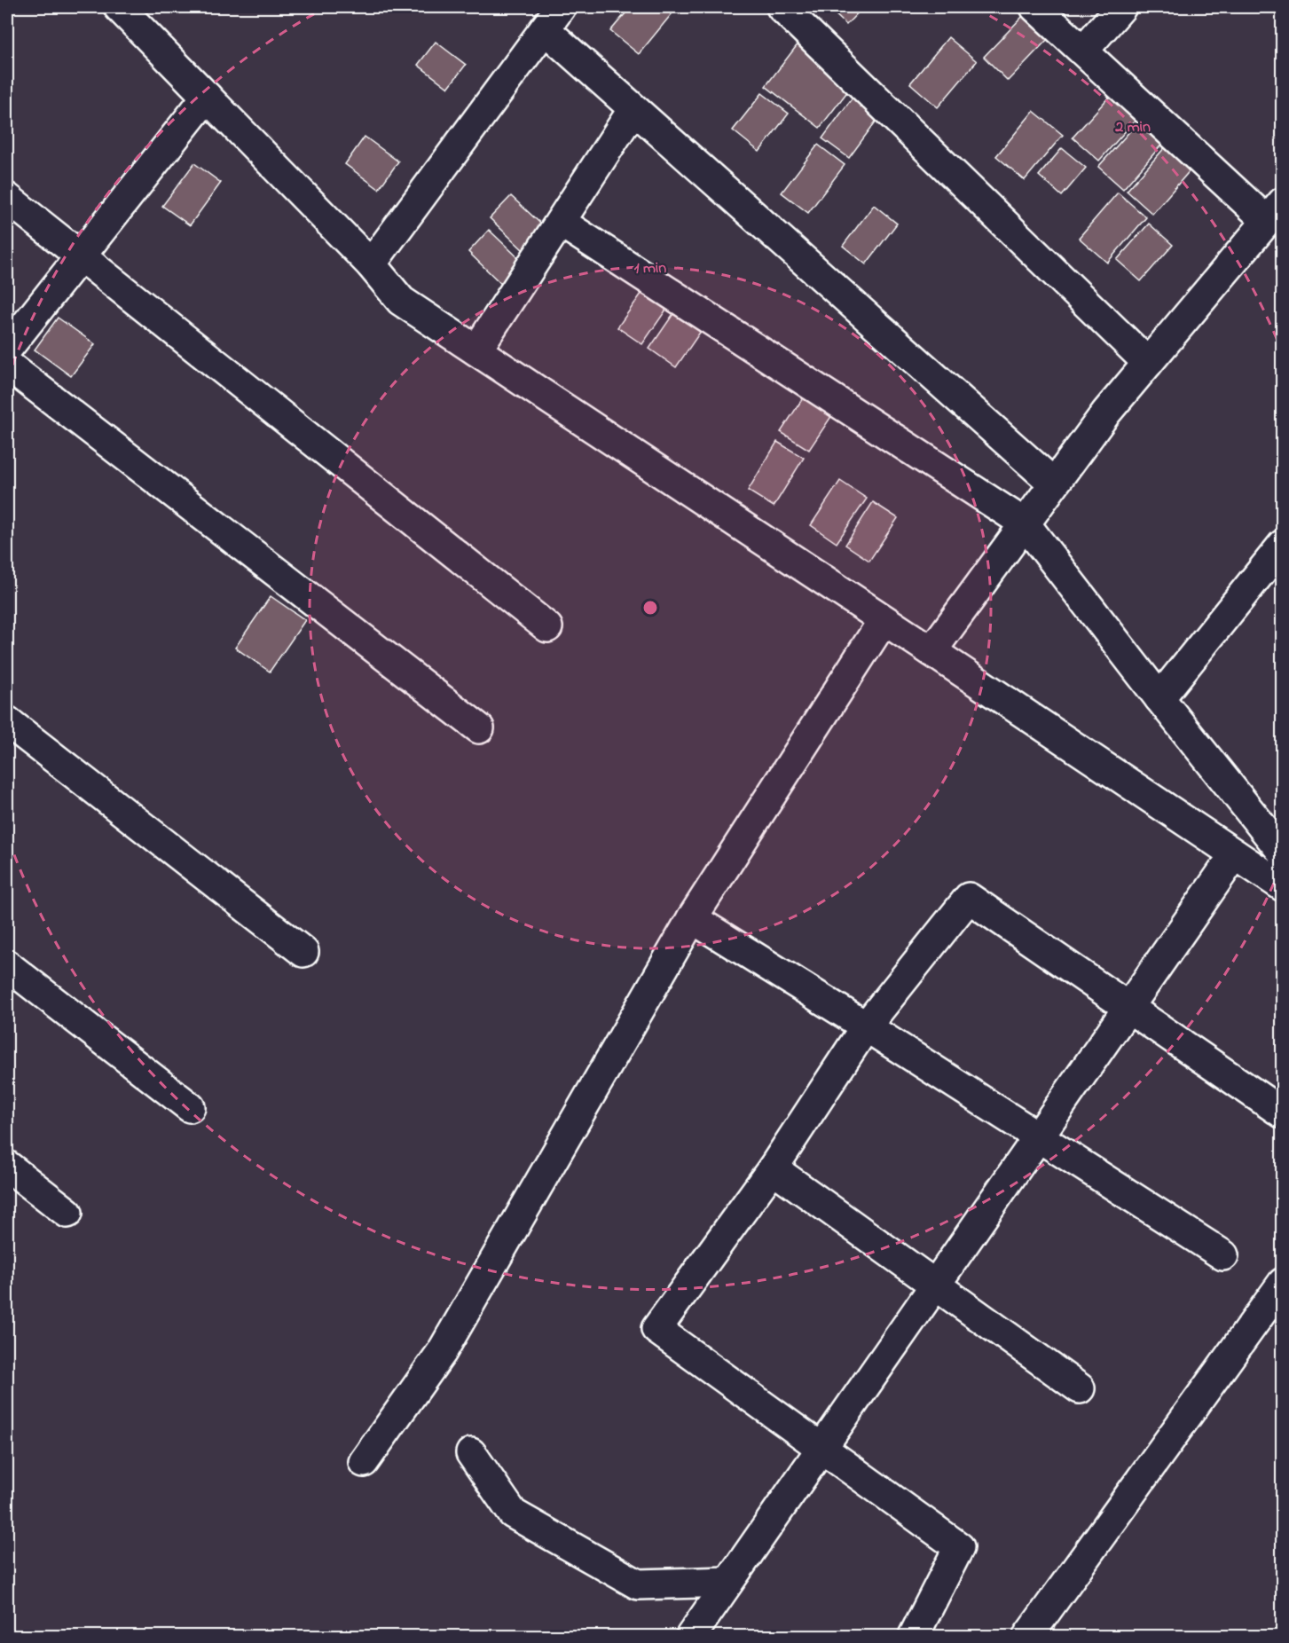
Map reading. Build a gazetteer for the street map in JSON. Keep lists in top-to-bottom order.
{
  "rings": ["2 min", "1 min"]
}
